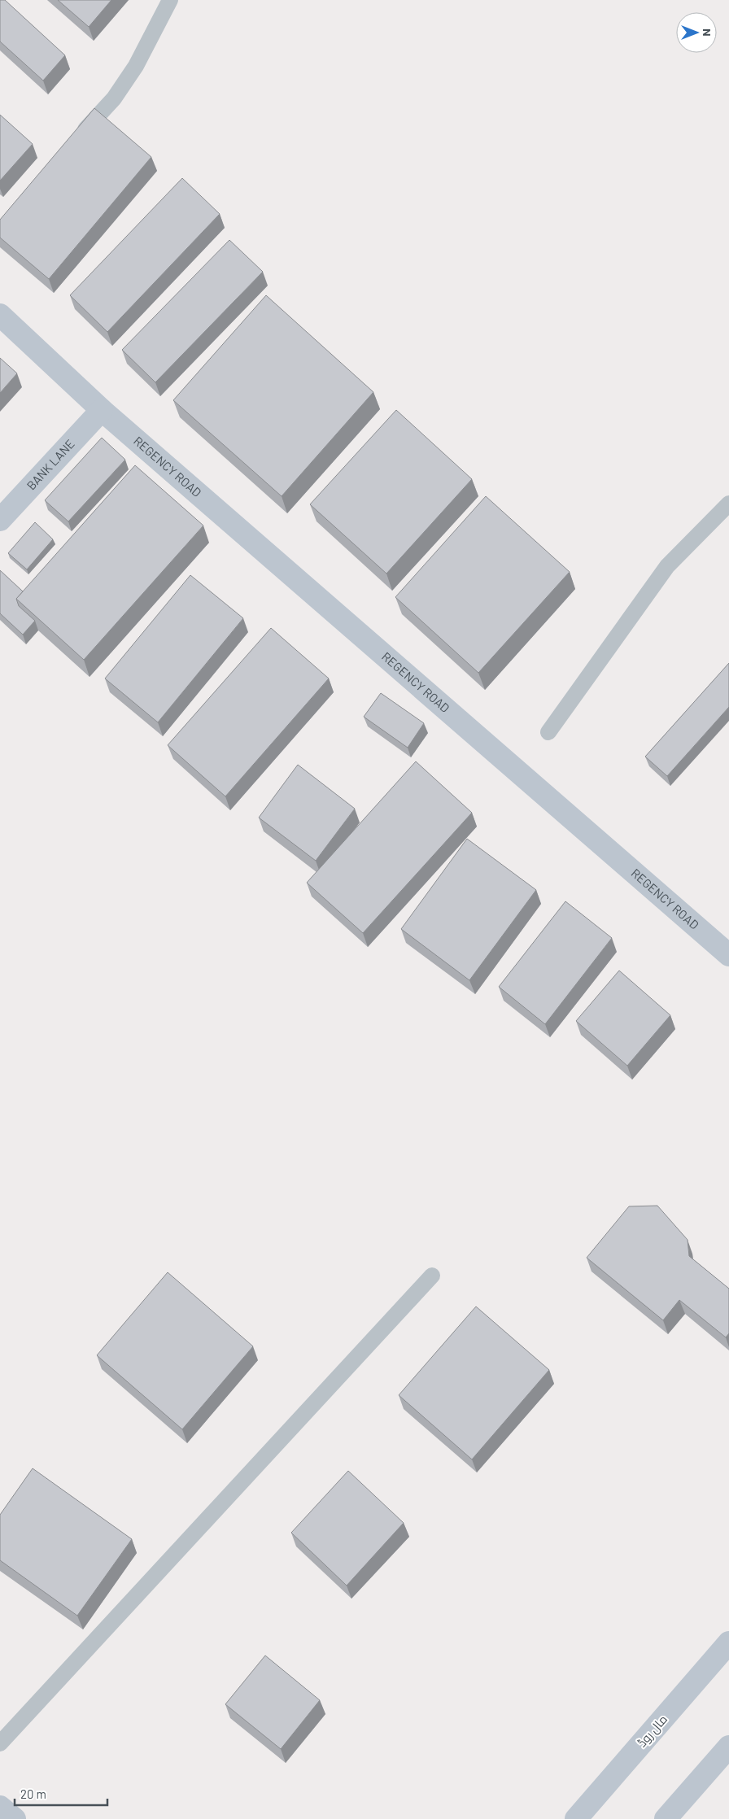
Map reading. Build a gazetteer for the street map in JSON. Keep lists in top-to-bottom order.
{
  "streets": {
    "street": ["BANK LANE", "REGENCY ROAD", "مال روڈ"]
  },
  "crossings": [
    ["BANK LANE", "REGENCY ROAD"]
  ],
  "scale_bar": "20 m",
  "north": "right"
}
